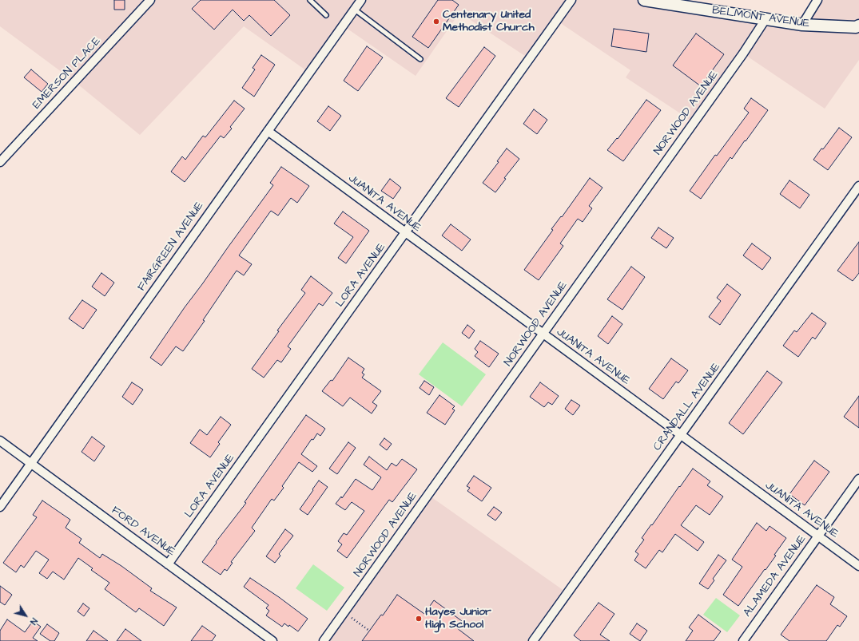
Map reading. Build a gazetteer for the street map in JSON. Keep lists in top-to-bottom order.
{
  "streets": {
    "main road": ["BELMONT AVENUE"],
    "street": [
      "EMERSON PLACE",
      "NORWOOD AVENUE",
      "JUANITA AVENUE",
      "FAIRGREEN AVENUE",
      "LORA AVENUE",
      "CRANDALL AVENUE",
      "FORD AVENUE",
      "ALAMEDA AVENUE"
    ]
  },
  "crossings": [
    ["BELMONT AVENUE", "NORWOOD AVENUE"],
    ["NORWOOD AVENUE", "JUANITA AVENUE"],
    ["JUANITA AVENUE", "FAIRGREEN AVENUE"],
    ["JUANITA AVENUE", "LORA AVENUE"],
    ["JUANITA AVENUE", "CRANDALL AVENUE"],
    ["JUANITA AVENUE", "ALAMEDA AVENUE"],
    ["FAIRGREEN AVENUE", "FORD AVENUE"],
    ["LORA AVENUE", "FORD AVENUE"]
  ],
  "places": ["Centenary United Methodist Church", "Hayes Junior High School"],
  "north": "bottom right"
}
